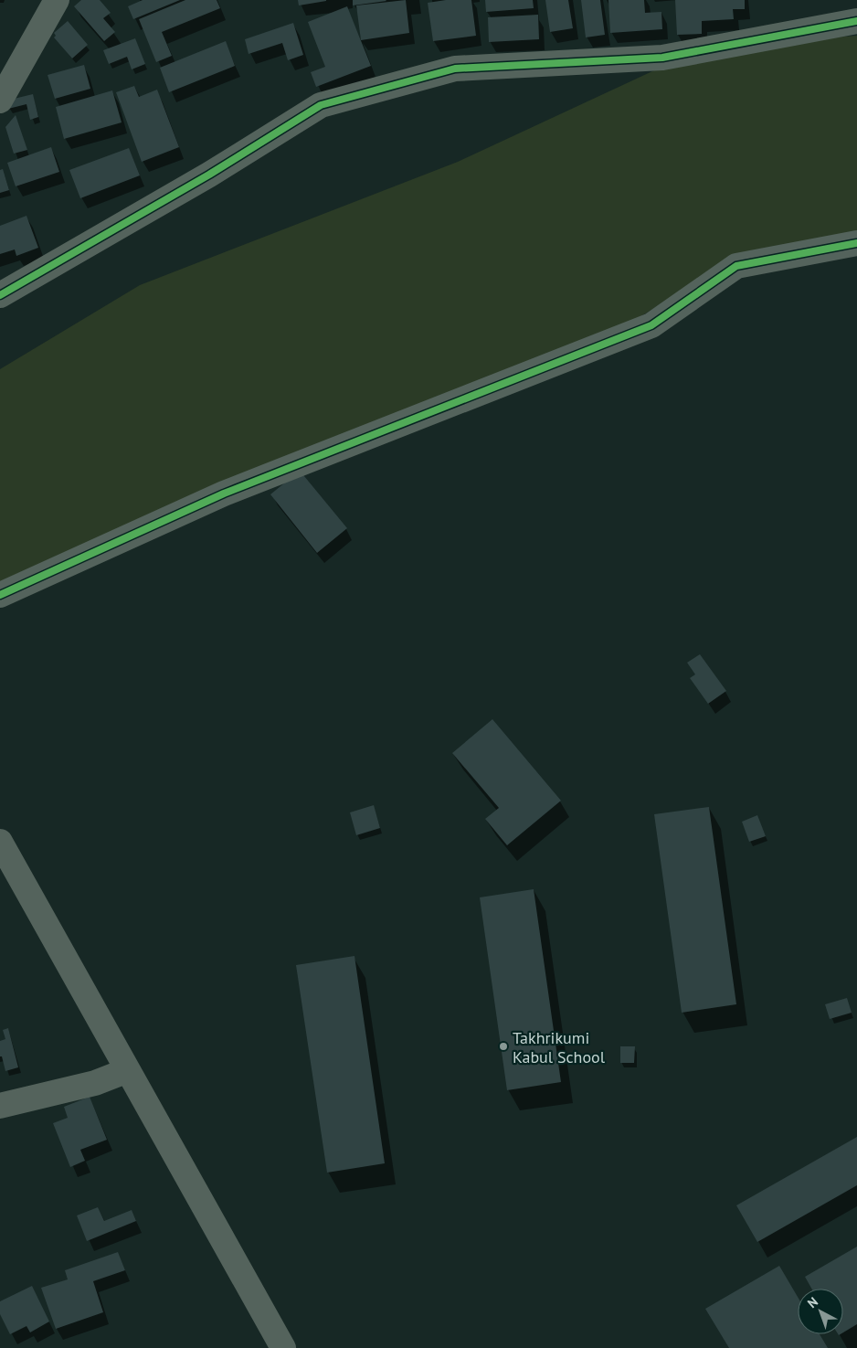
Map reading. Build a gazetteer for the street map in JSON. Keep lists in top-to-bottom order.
{
  "places": ["Takhrikumi Kabul School"],
  "north": "top left"
}
